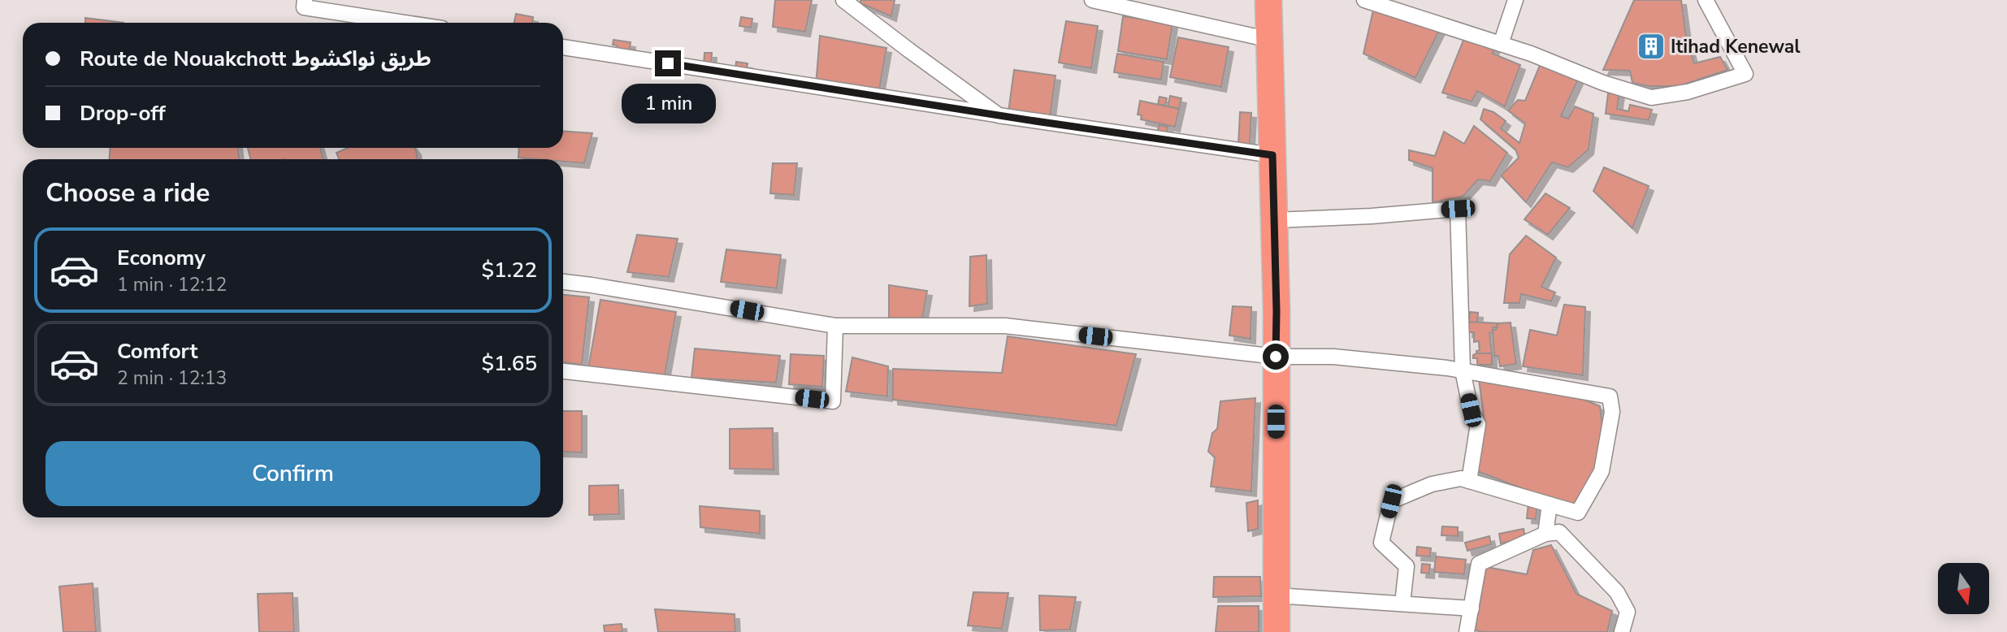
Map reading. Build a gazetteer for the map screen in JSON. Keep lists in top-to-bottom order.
{
  "places": {
    "building": ["Itihad Kenewal"]
  },
  "north": "bottom",
  "page": {
    "banner": ["Route de Nouakchott طريق نواكشوط", "Drop-off"],
    "bubble": "1 min",
    "heading": "Choose a ride",
    "list": [
      {
        "name": "Economy",
        "note": "1 min · 12:12",
        "value": "$1.22"
      },
      {
        "name": "Comfort",
        "note": "2 min · 12:13",
        "value": "$1.65"
      }
    ],
    "buttons": "Confirm"
  }
}
